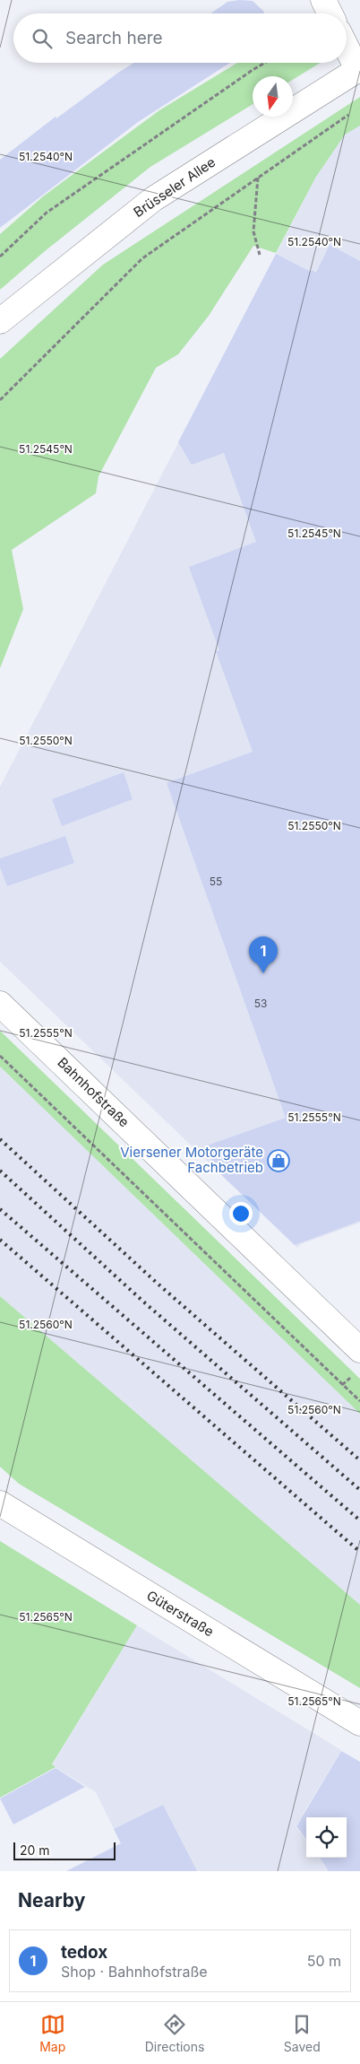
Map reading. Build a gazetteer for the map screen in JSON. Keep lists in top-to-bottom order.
{
  "streets": {
    "street": ["Brüsseler Allee", "Bahnhofstraße", "Güterstraße"]
  },
  "places": {
    "shop": ["Viersener Motorgeräte Fachbetrieb"]
  },
  "house_numbers": ["55", "53"],
  "scale_bar": "20 m",
  "north": "bottom",
  "page": {
    "search": "Search here",
    "pins": "1",
    "scale": "20 m",
    "heading": "Nearby",
    "list": [
      {
        "mark": "1",
        "name": "tedox",
        "note": "Shop · Bahnhofstraße",
        "value": "50 m"
      }
    ],
    "nav": ["Map", "Directions", "Saved"]
  },
  "coordinates": [
    "51.2540°N",
    "51.2545°N",
    "51.2550°N",
    "51.2555°N",
    "51.2560°N",
    "51.2565°N"
  ]
}
